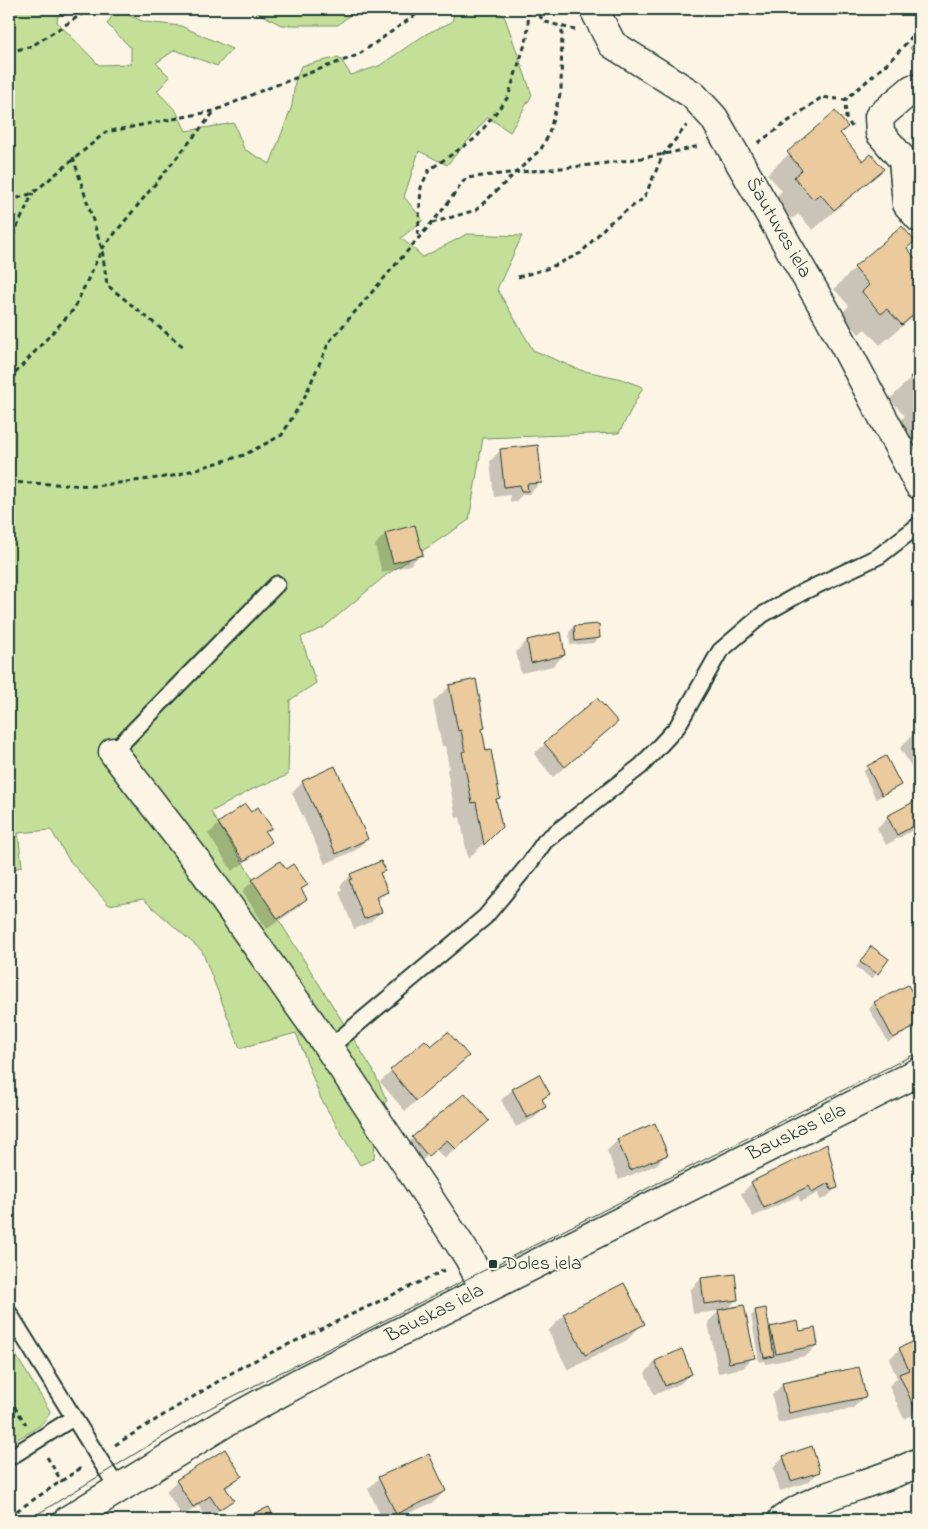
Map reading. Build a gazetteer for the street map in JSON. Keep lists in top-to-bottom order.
{
  "streets": {
    "street": ["Šautuves iela", "Bauskas iela"]
  },
  "places": {
    "transit": ["Doles iela"]
  }
}
